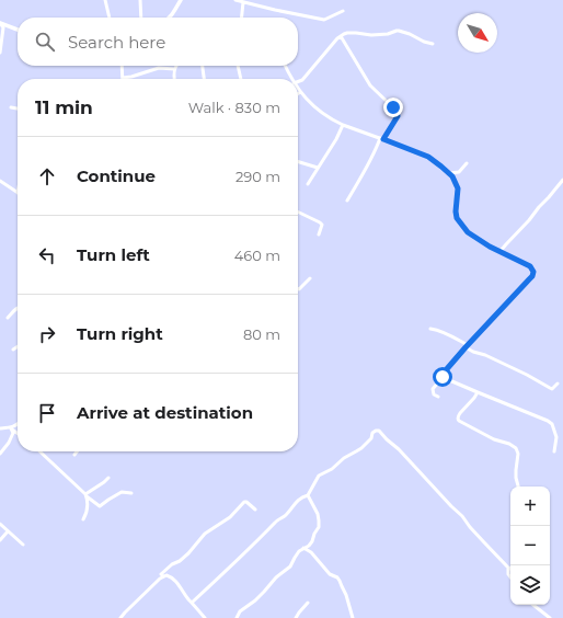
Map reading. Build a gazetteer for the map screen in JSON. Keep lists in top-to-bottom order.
{
  "north": "bottom right",
  "page": {
    "search": "Search here",
    "heading": ["11 min", "Walk · 830 m"],
    "list": [
      ["Continue", "290 m"],
      ["Turn left", "460 m"],
      ["Turn right", "80 m"],
      "Arrive at destination"
    ],
    "map_buttons": ["+", "−"]
  }
}
